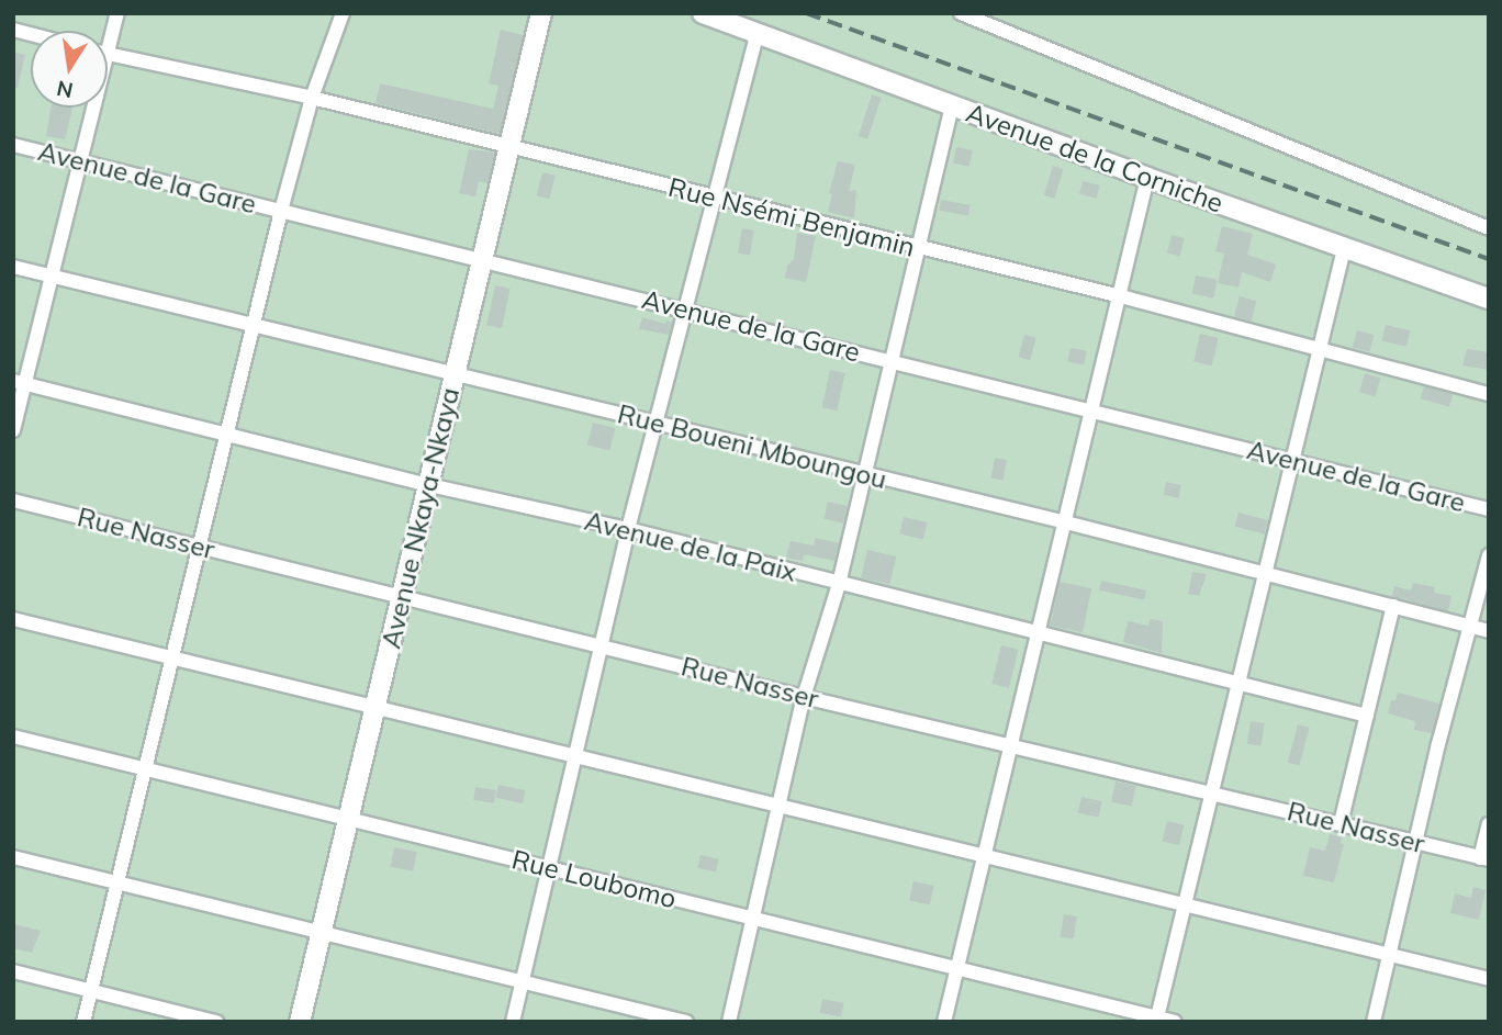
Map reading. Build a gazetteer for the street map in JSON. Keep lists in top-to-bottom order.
{
  "streets": {
    "street": [
      "Avenue de la Corniche",
      "Avenue de la Gare",
      "Rue Nsémi Benjamin",
      "Rue Boueni Mboungou",
      "Avenue Nkaya-Nkaya",
      "Rue Nasser",
      "Avenue de la Paix",
      "Rue Loubomo"
    ]
  },
  "crossings": [
    ["Avenue de la Gare", "Avenue Nkaya-Nkaya"],
    ["Rue Nsémi Benjamin", "Avenue Nkaya-Nkaya"],
    ["Rue Boueni Mboungou", "Avenue Nkaya-Nkaya"],
    ["Avenue Nkaya-Nkaya", "Rue Nasser"],
    ["Avenue Nkaya-Nkaya", "Avenue de la Paix"],
    ["Avenue Nkaya-Nkaya", "Rue Loubomo"]
  ],
  "north": "bottom"
}
